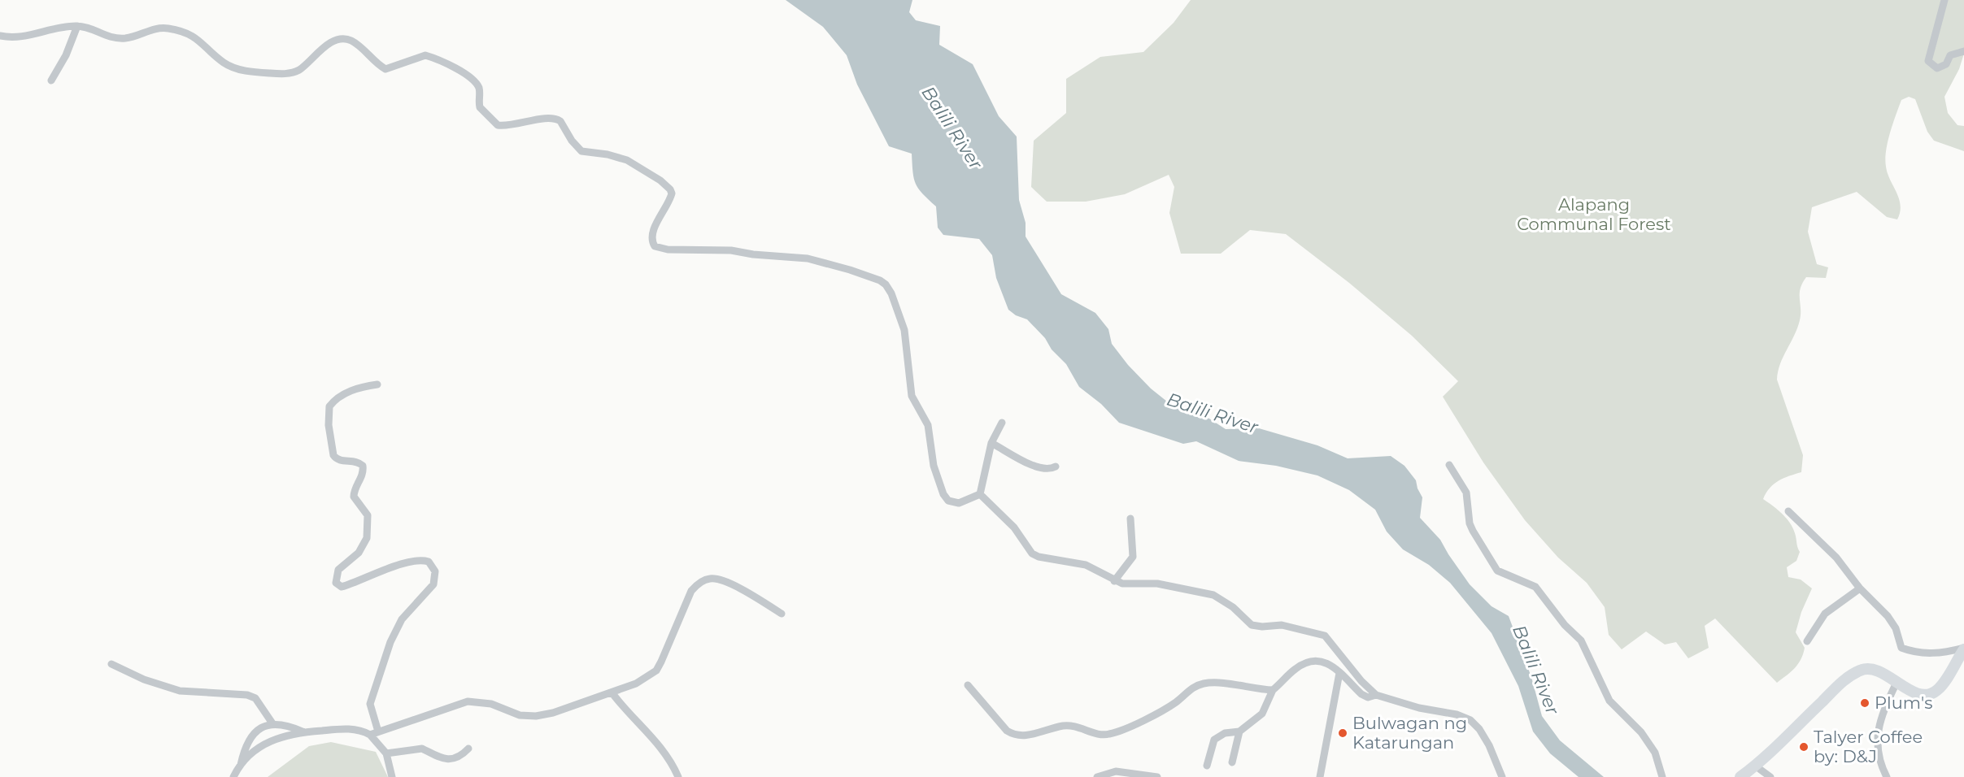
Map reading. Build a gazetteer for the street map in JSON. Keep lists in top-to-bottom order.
{
  "water": ["Balili River"],
  "parks": ["Alapang Communal Forest"],
  "places": ["Plum's", "Bulwagan ng Katarungan", "Talyer Coffee by: D&J"]
}
